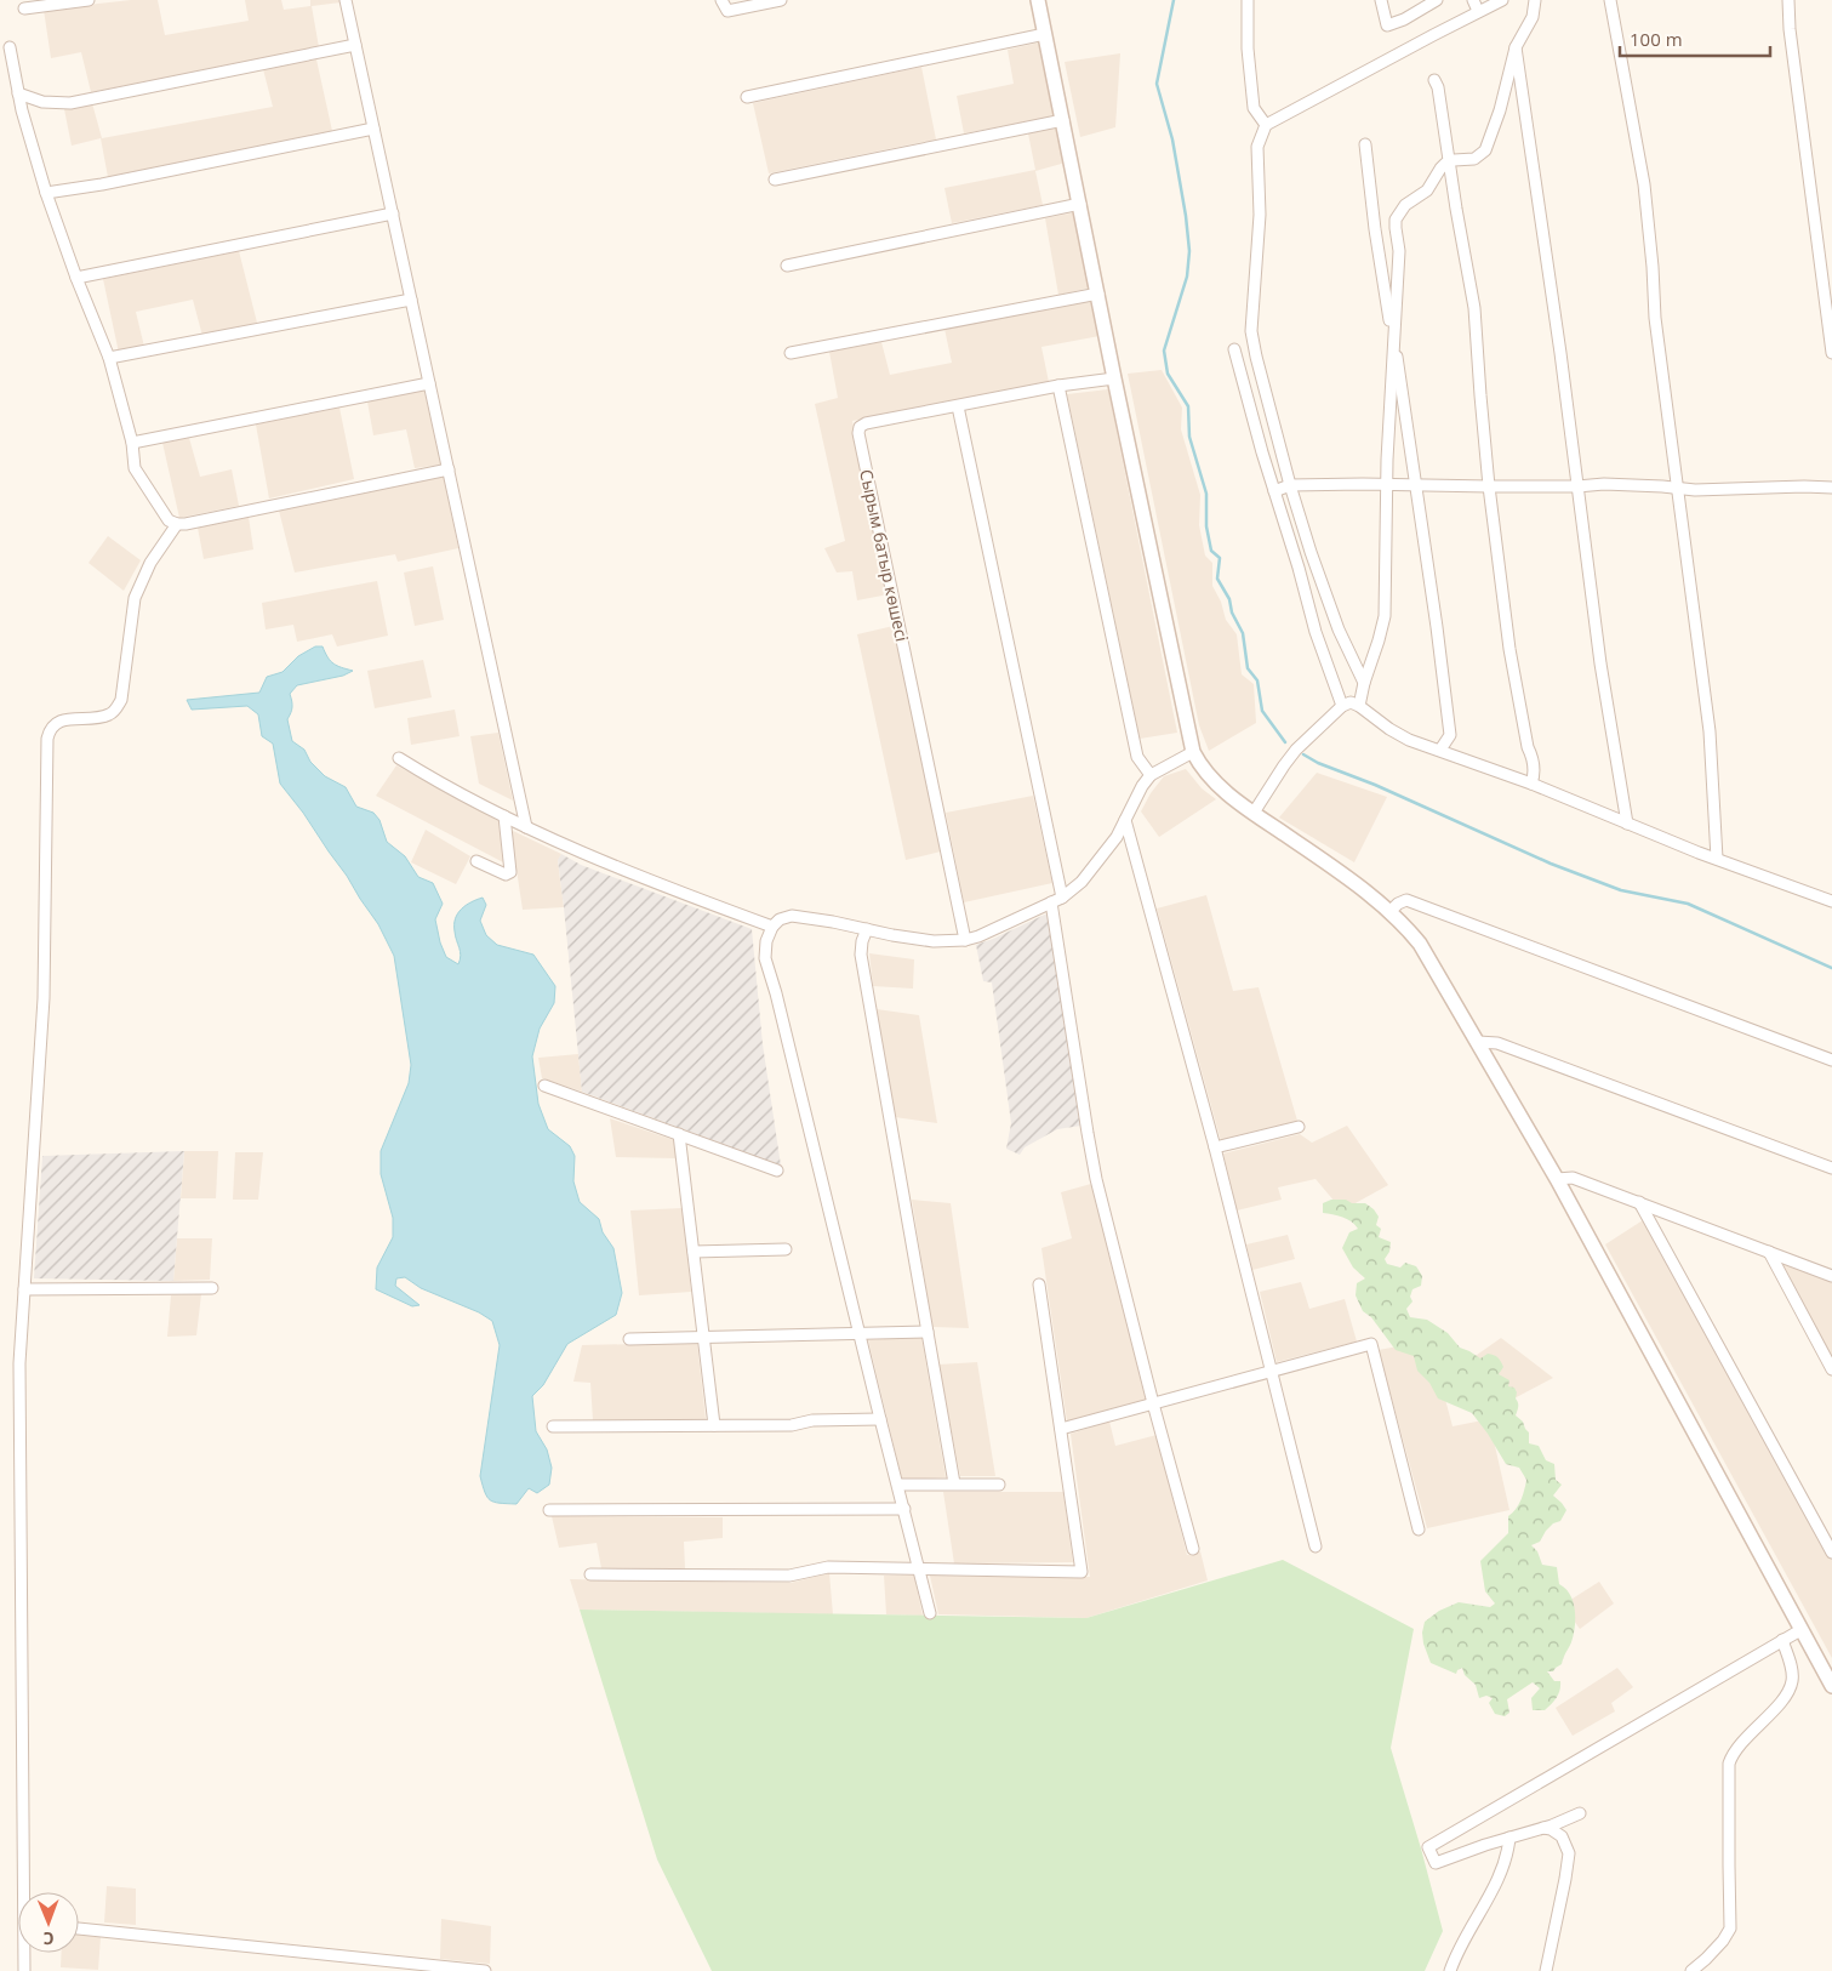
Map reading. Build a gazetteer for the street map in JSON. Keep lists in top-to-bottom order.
{
  "streets": {
    "street": ["Сырым батыр көшесі"]
  },
  "scale_bar": "100 m",
  "north": "bottom"
}
